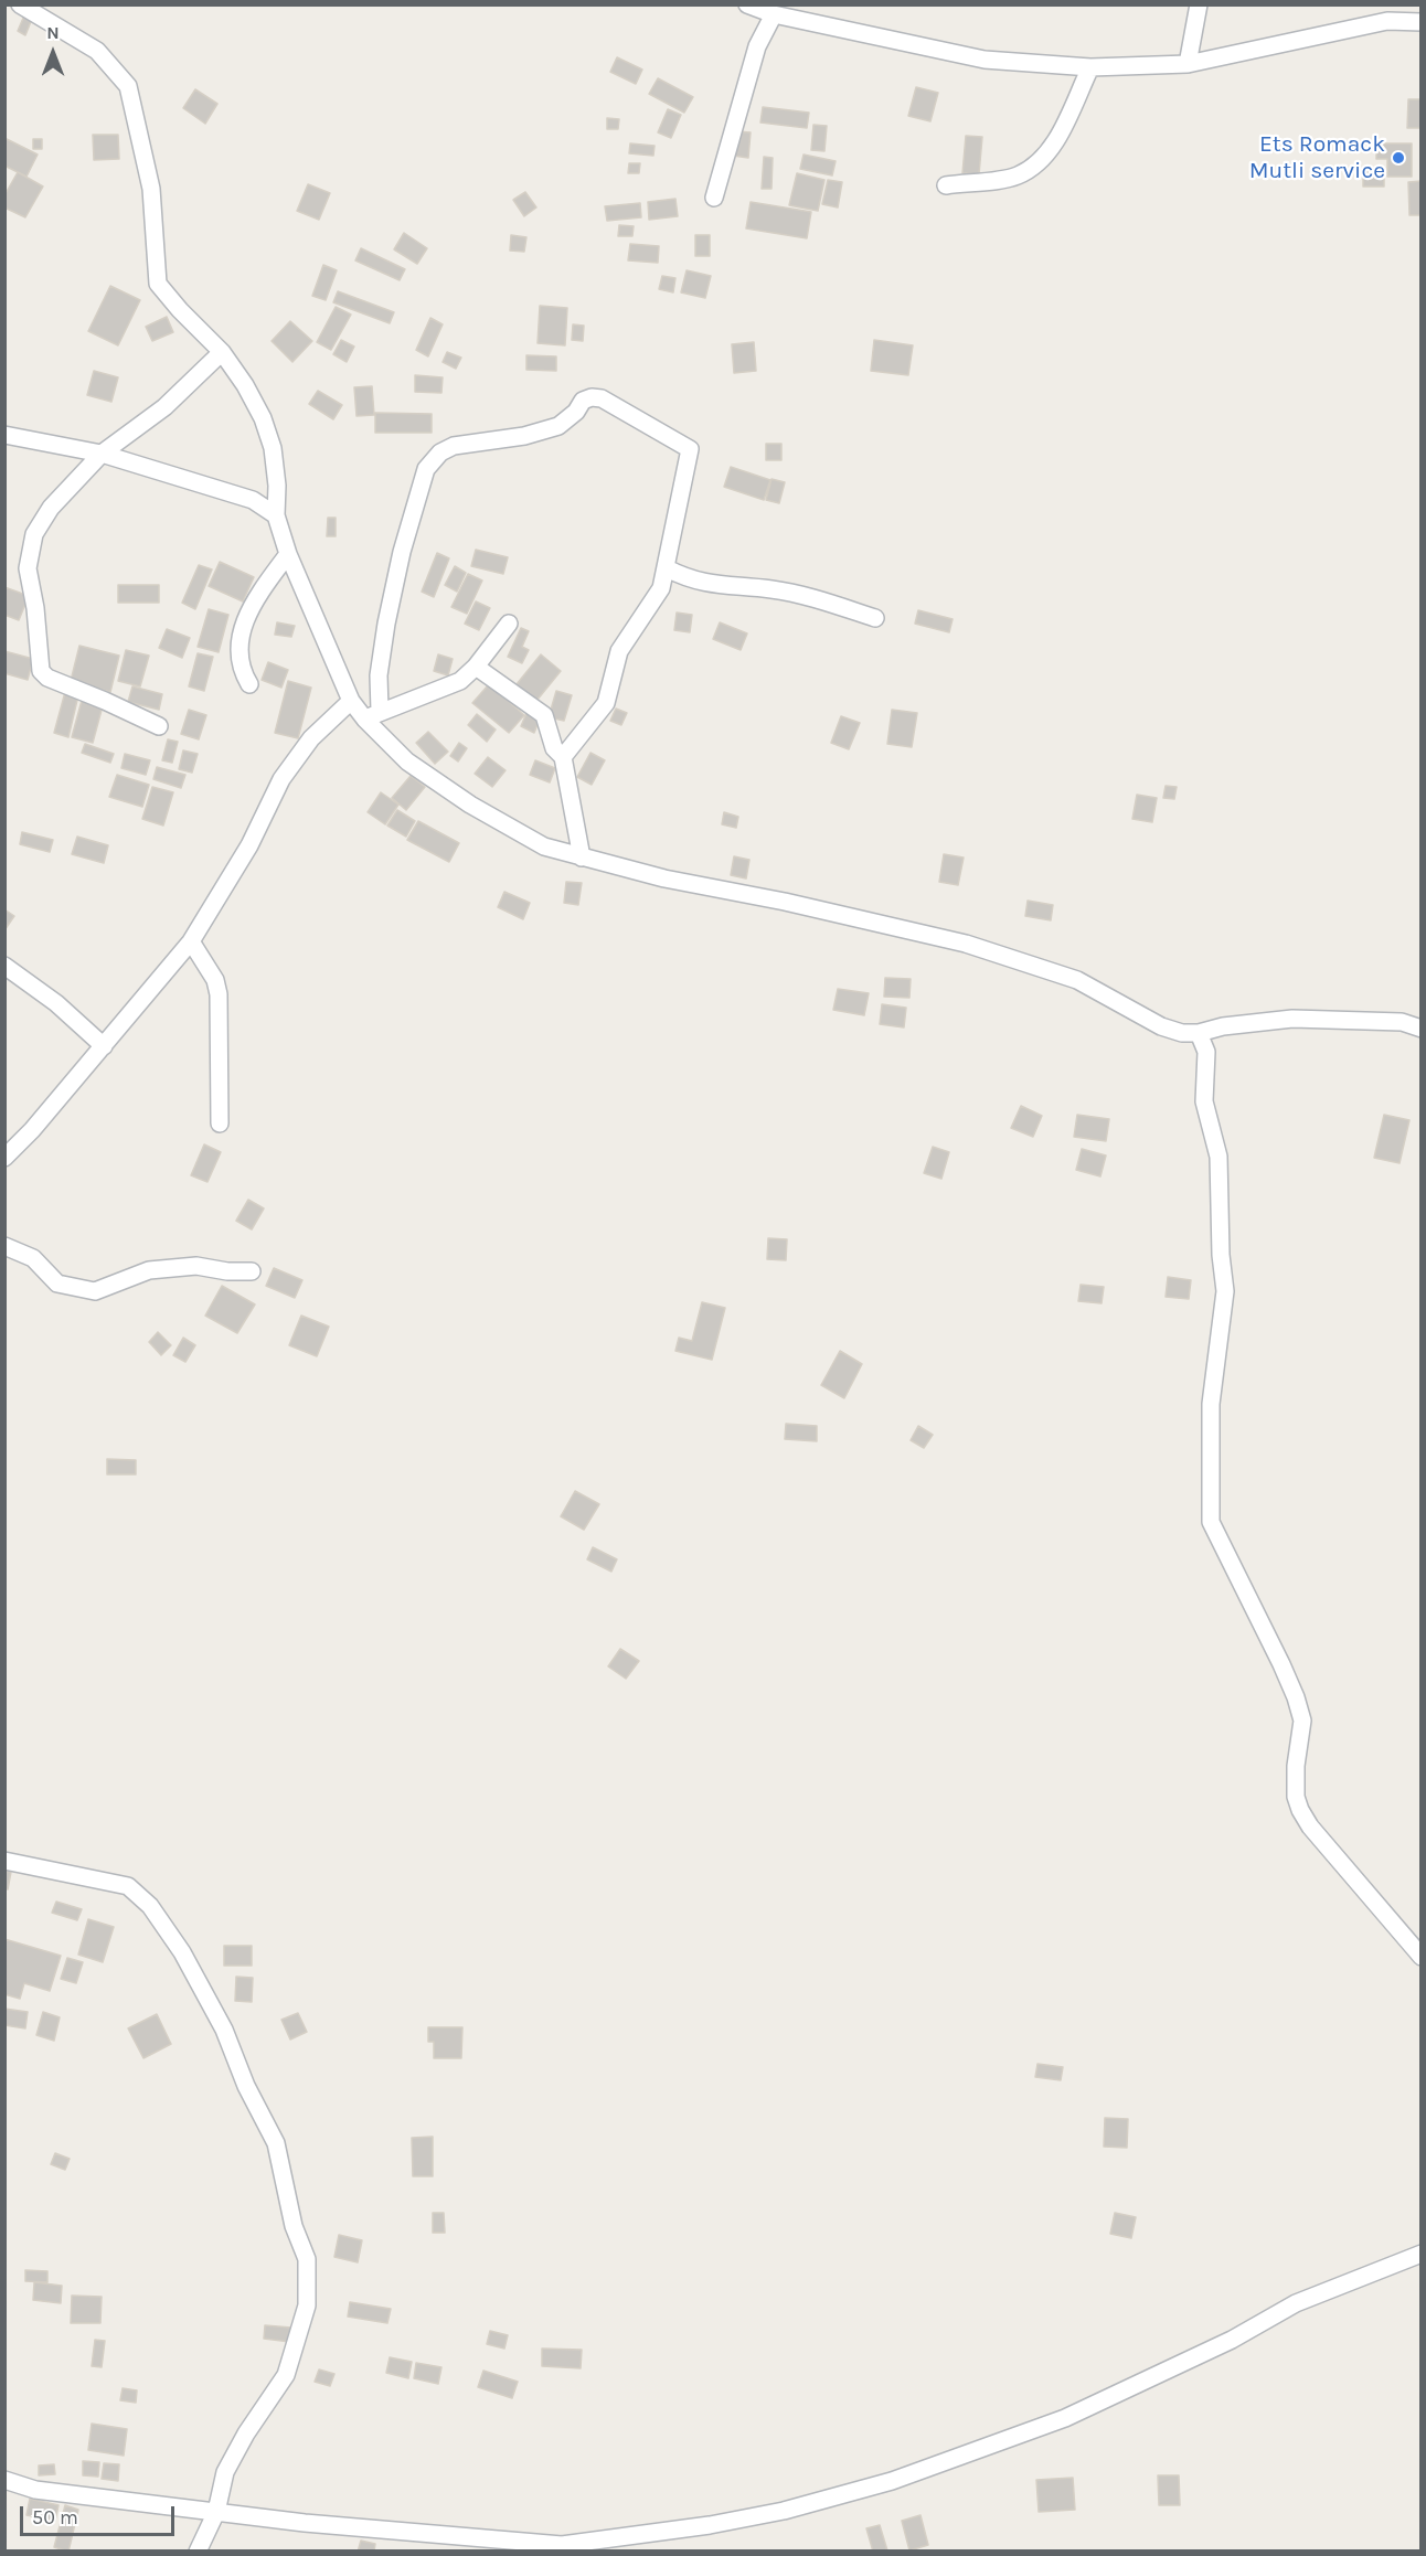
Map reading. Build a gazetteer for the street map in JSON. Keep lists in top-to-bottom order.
{
  "places": ["Ets Romack Mutli service"],
  "scale_bar": "50 m",
  "north": "top"
}
